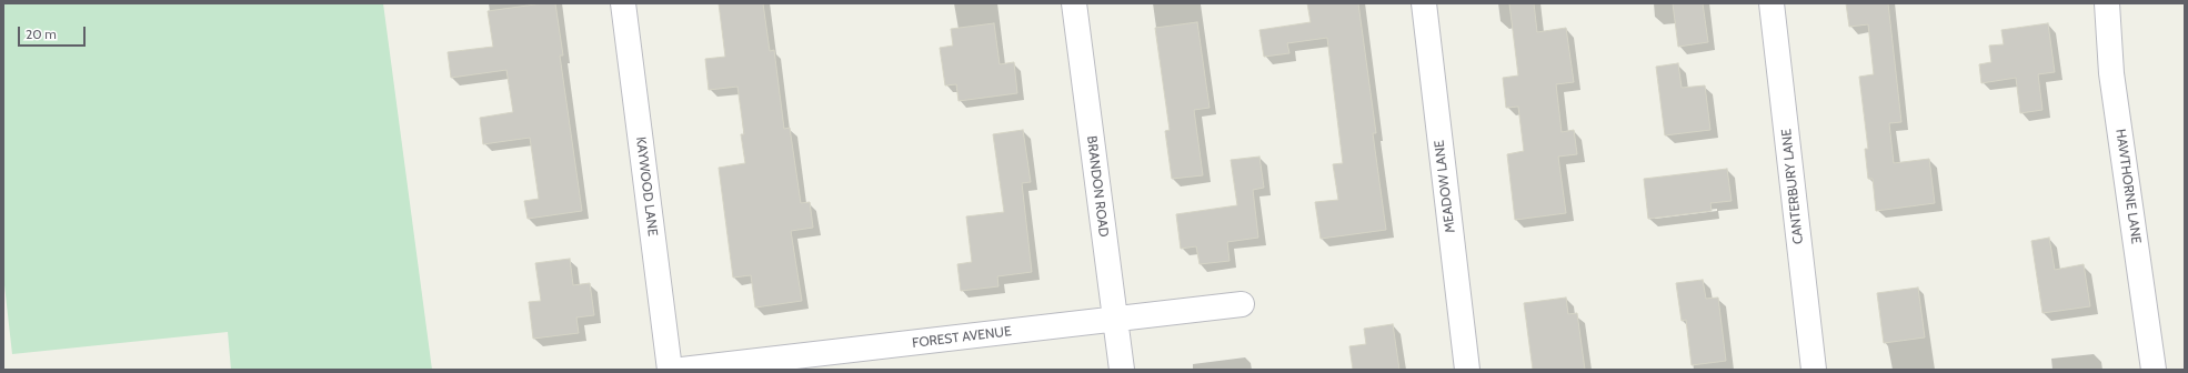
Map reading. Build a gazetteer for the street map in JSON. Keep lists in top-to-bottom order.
{
  "streets": {
    "street": [
      "KAYWOOD LANE",
      "BRANDON ROAD",
      "MEADOW LANE",
      "CANTERBURY LANE",
      "HAWTHORNE LANE",
      "FOREST AVENUE"
    ]
  },
  "crossings": [
    ["BRANDON ROAD", "FOREST AVENUE"]
  ],
  "scale_bar": "20 m"
}
